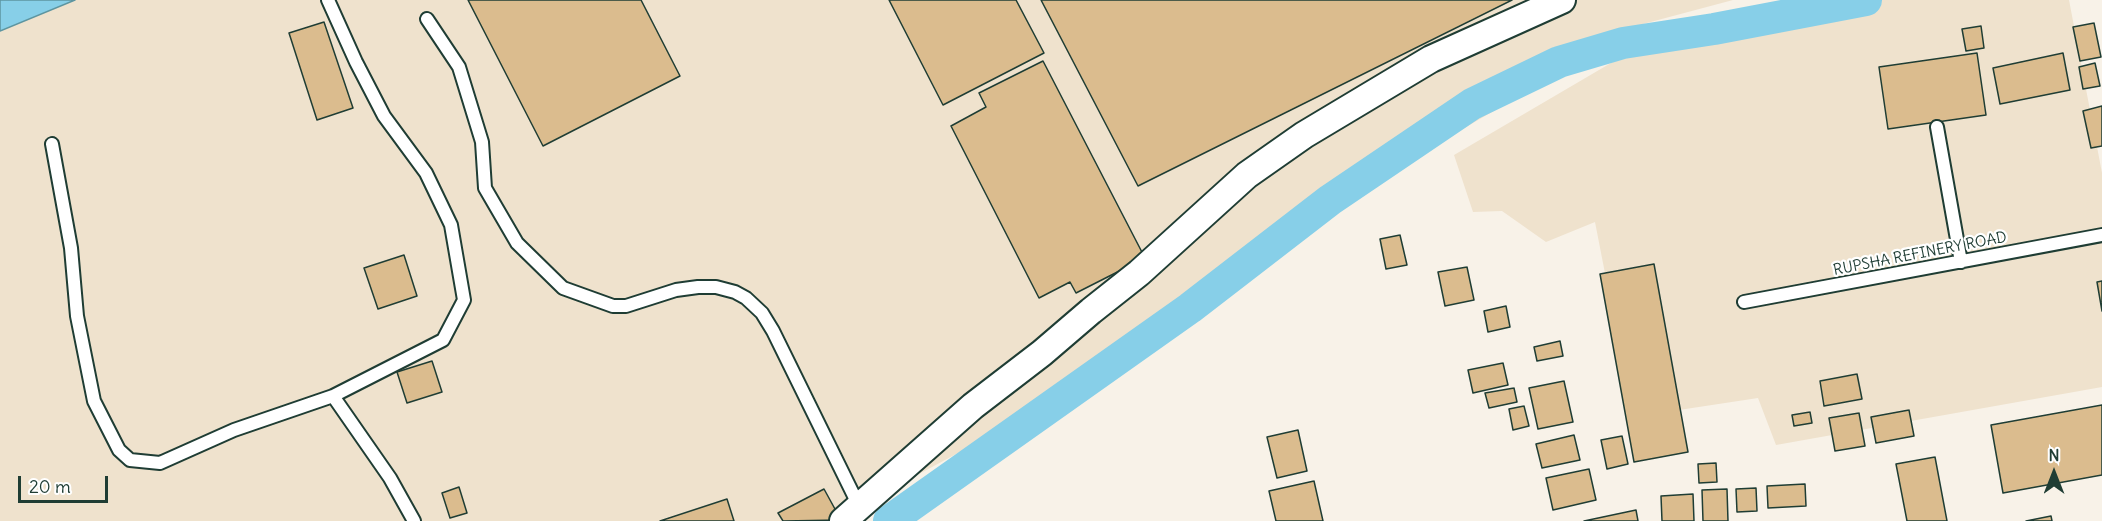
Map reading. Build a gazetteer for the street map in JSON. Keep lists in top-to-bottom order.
{
  "streets": {
    "lane": ["RUPSHA REFINERY ROAD"]
  },
  "scale_bar": "20 m",
  "north": "top"
}
